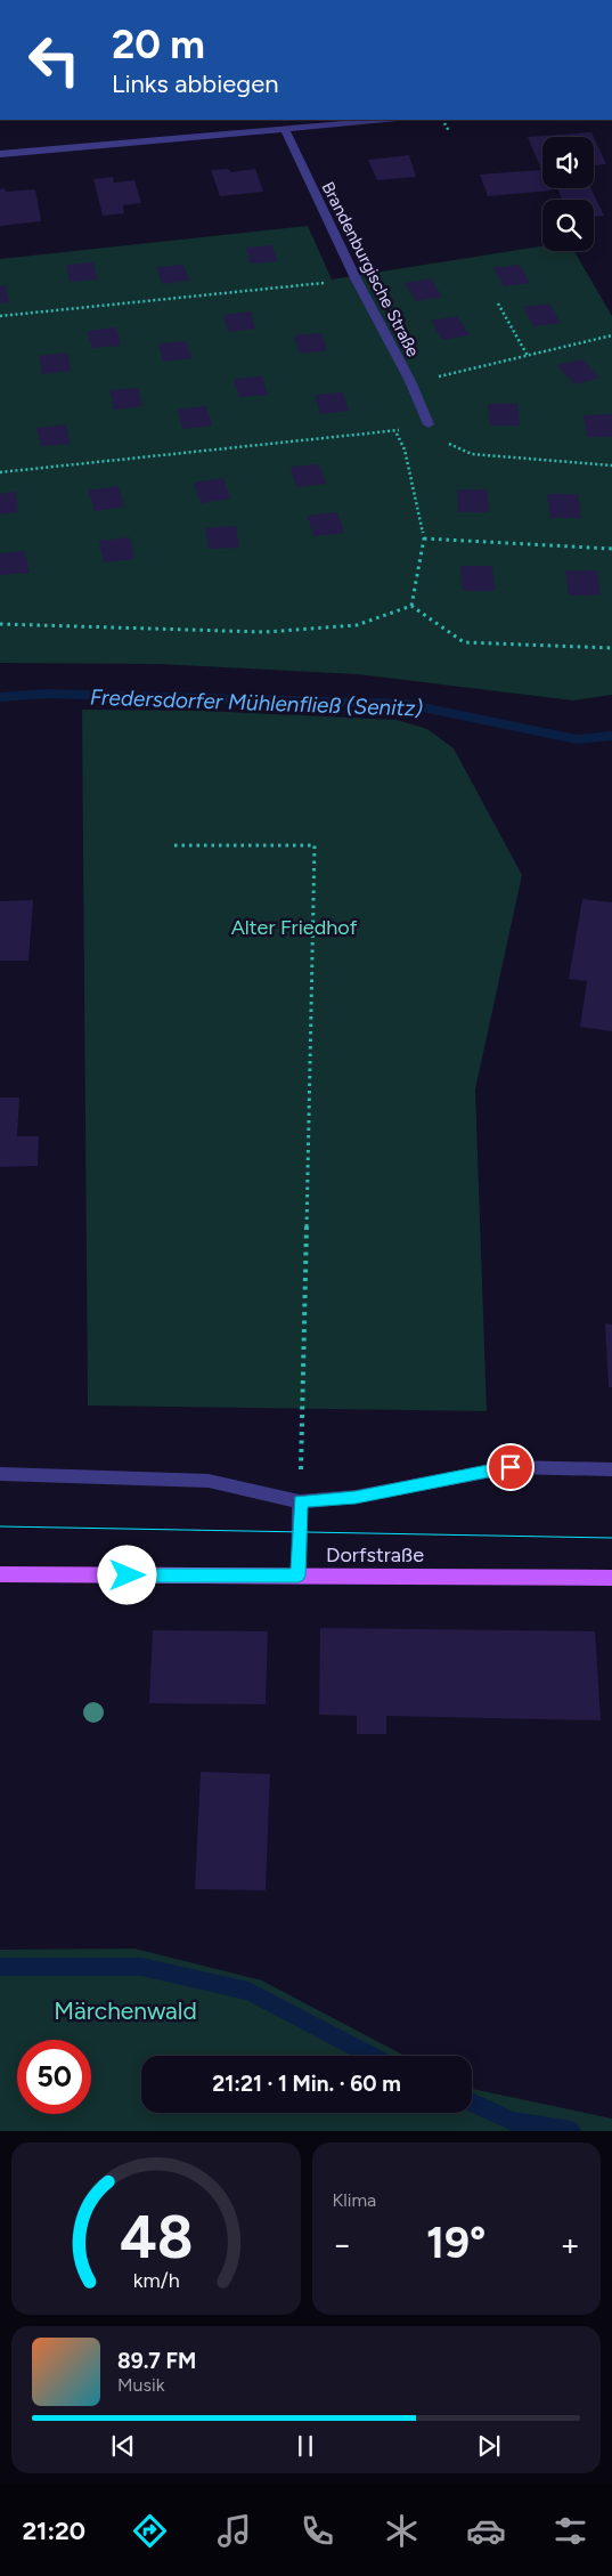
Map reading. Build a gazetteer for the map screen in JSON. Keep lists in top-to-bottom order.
{
  "streets": {
    "main road": ["Dorfstraße"],
    "street": ["Brandenburgische Straße"]
  },
  "water": ["Fredersdorfer Mühlenfließ (Senitz)"],
  "parks": ["Alter Friedhof", "Märchenwald"],
  "page": {
    "turn": ["20 m", "Links abbiegen"],
    "limit": "50",
    "trip": "21:21 · 1 Min. · 60 m",
    "tile": "Klima",
    "heat": ["−", "19°", "+"],
    "song": ["89.7 FM", "Musik"],
    "tabs": "21:20",
    "gauge": ["48", "km/h"]
  }
}
